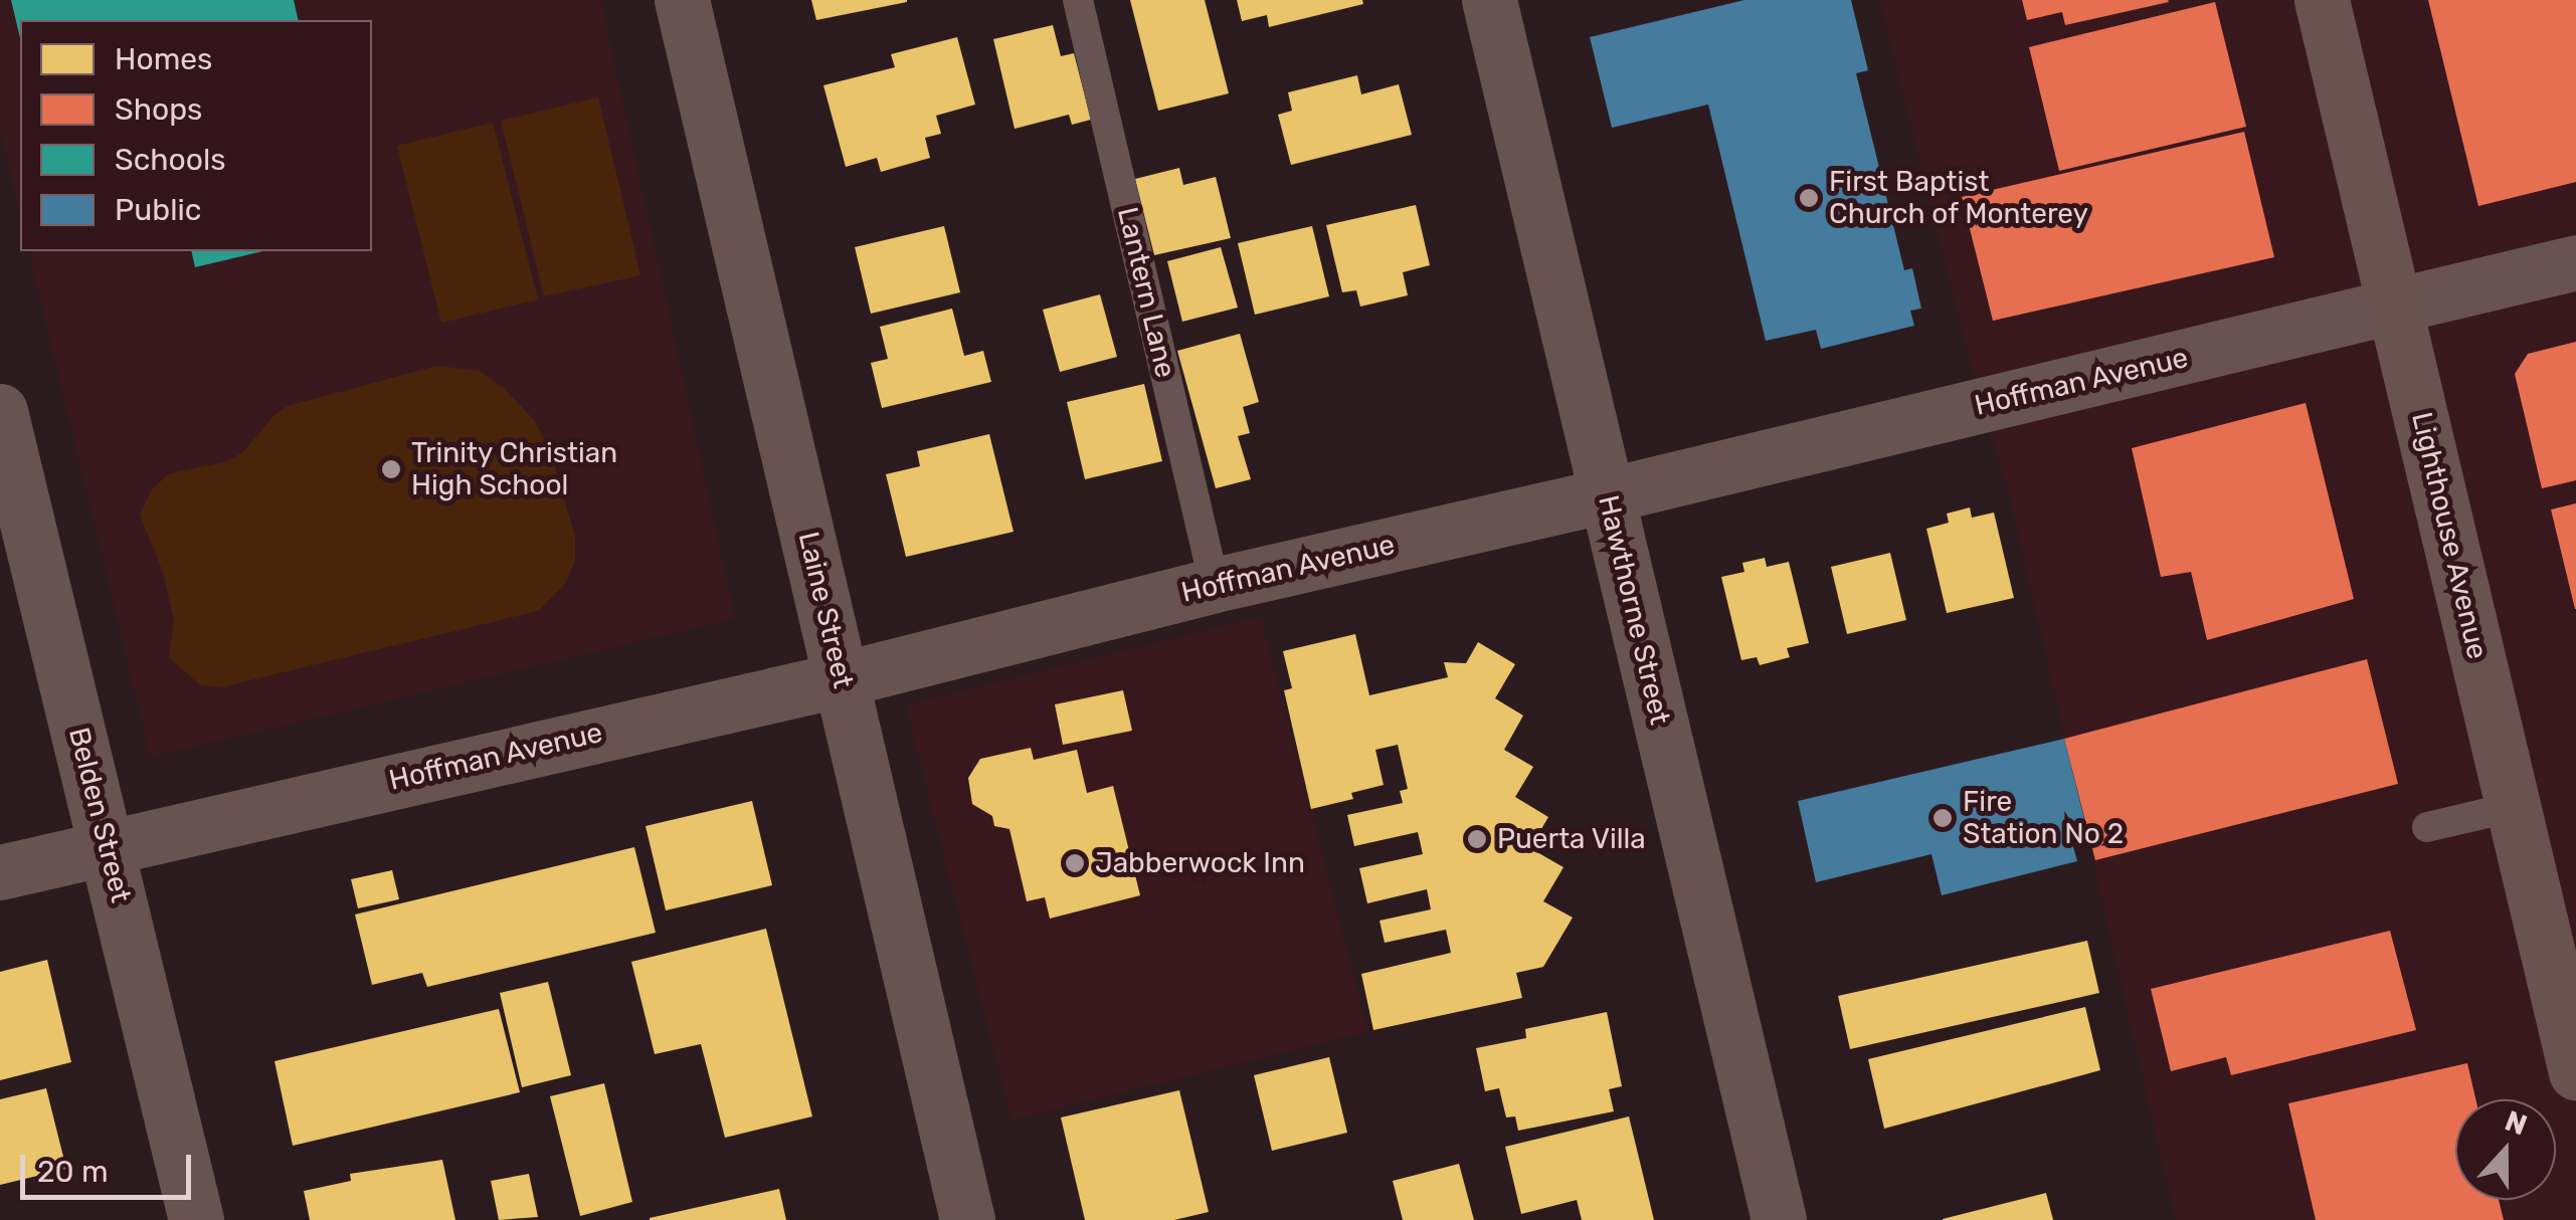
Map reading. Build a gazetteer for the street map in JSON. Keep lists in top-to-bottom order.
{
  "streets": {
    "main road": ["Lighthouse Avenue"],
    "street": [
      "Hoffman Avenue",
      "Laine Street",
      "Hawthorne Street",
      "Belden Street"
    ],
    "lane": ["Lantern Lane"]
  },
  "crossings": [
    ["Lantern Lane", "Hoffman Avenue"],
    ["Hoffman Avenue", "Lighthouse Avenue"],
    ["Hoffman Avenue", "Laine Street"],
    ["Hoffman Avenue", "Hawthorne Street"],
    ["Hoffman Avenue", "Belden Street"]
  ],
  "places": [
    "First Baptist Church of Monterey",
    "Trinity Christian High School",
    "Fire Station No 2",
    "Puerta Villa",
    "Jabberwock Inn"
  ],
  "legend": [
    "Homes",
    "Shops",
    "Schools",
    "Public"
  ],
  "scale_bar": "20 m",
  "north": "top"
}
